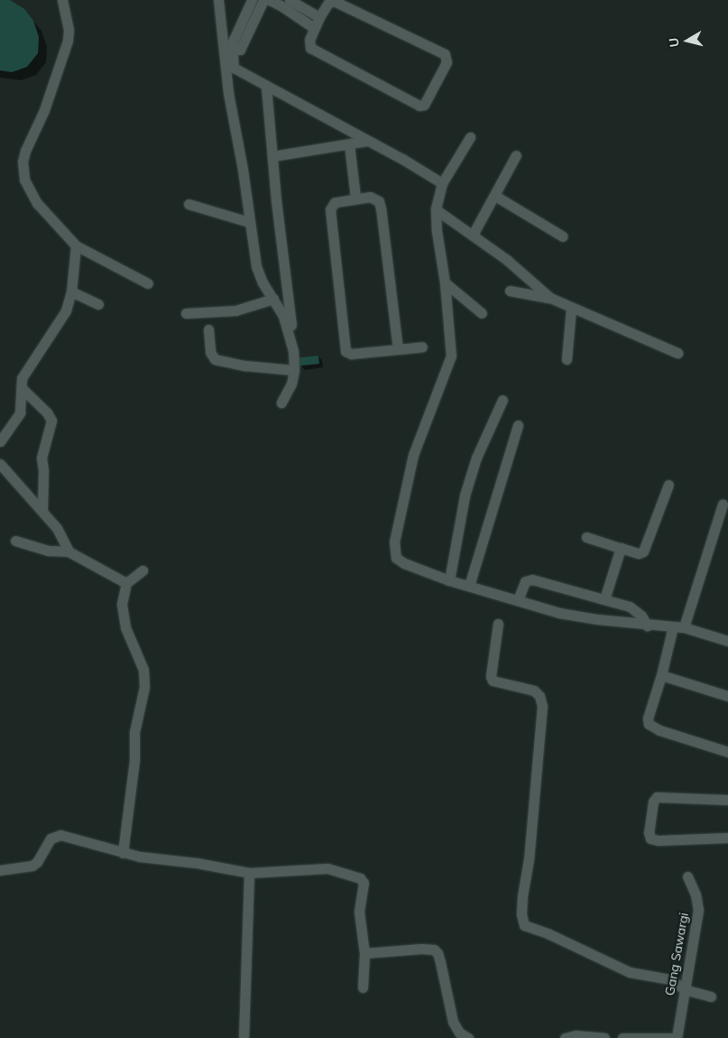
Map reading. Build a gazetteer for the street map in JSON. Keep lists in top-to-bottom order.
{
  "streets": {
    "street": ["Gang Sawargi"]
  },
  "north": "left"
}
